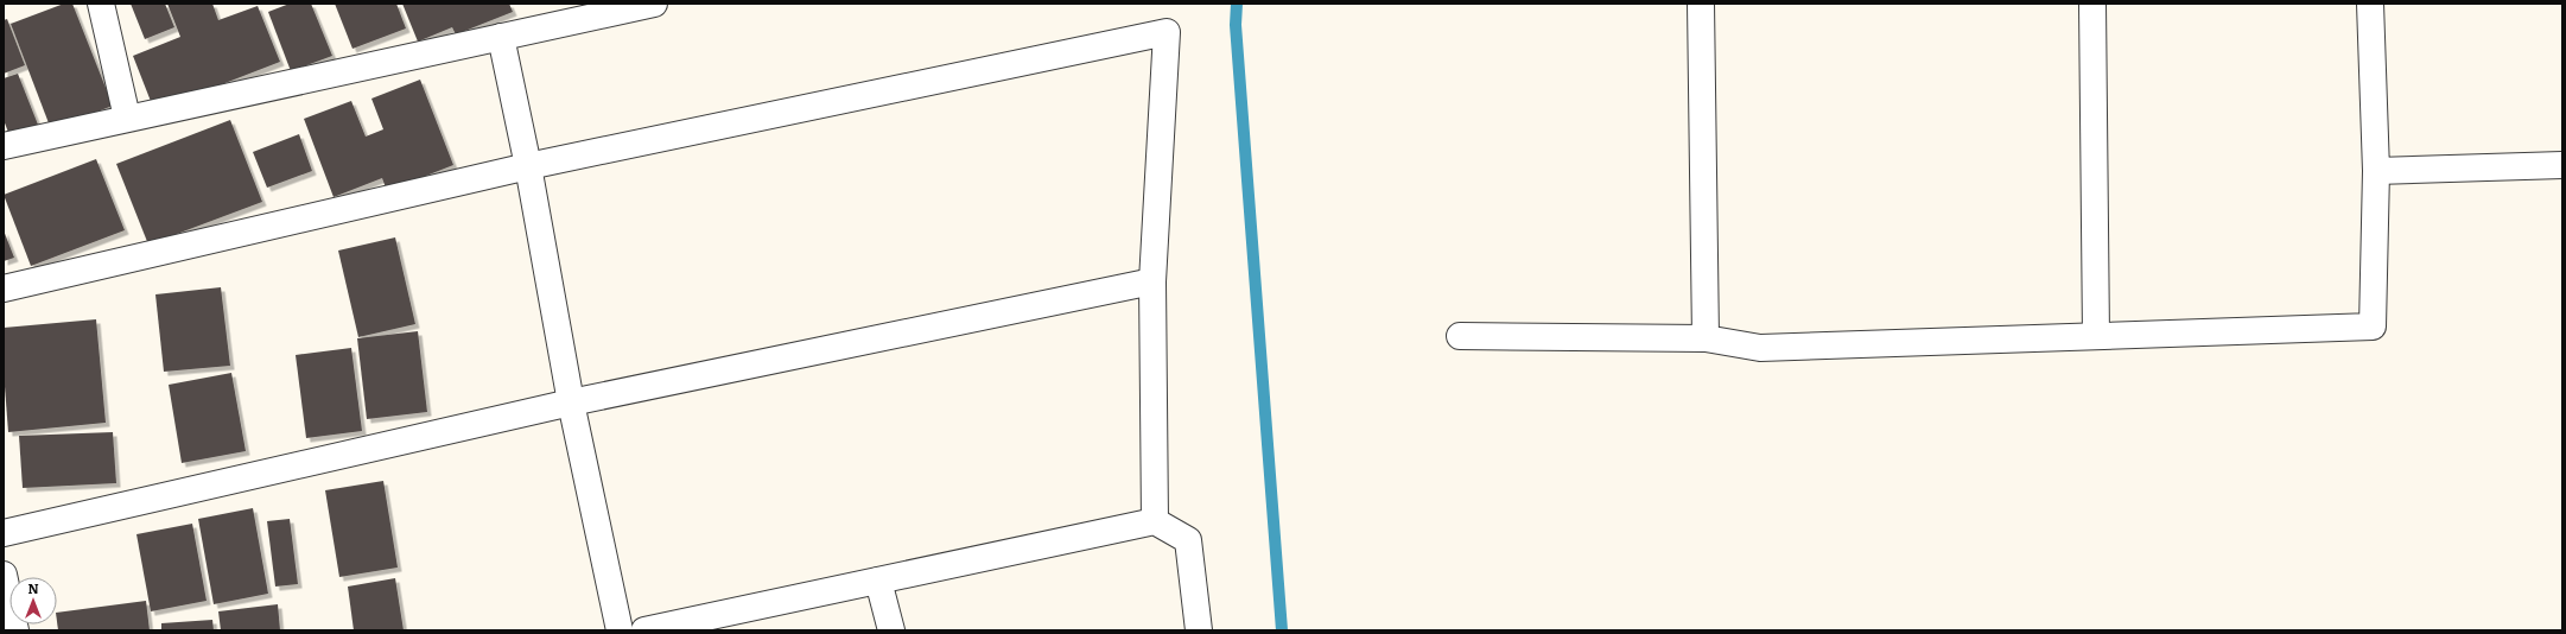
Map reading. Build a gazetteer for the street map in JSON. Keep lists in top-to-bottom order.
{
  "north": "top"
}
